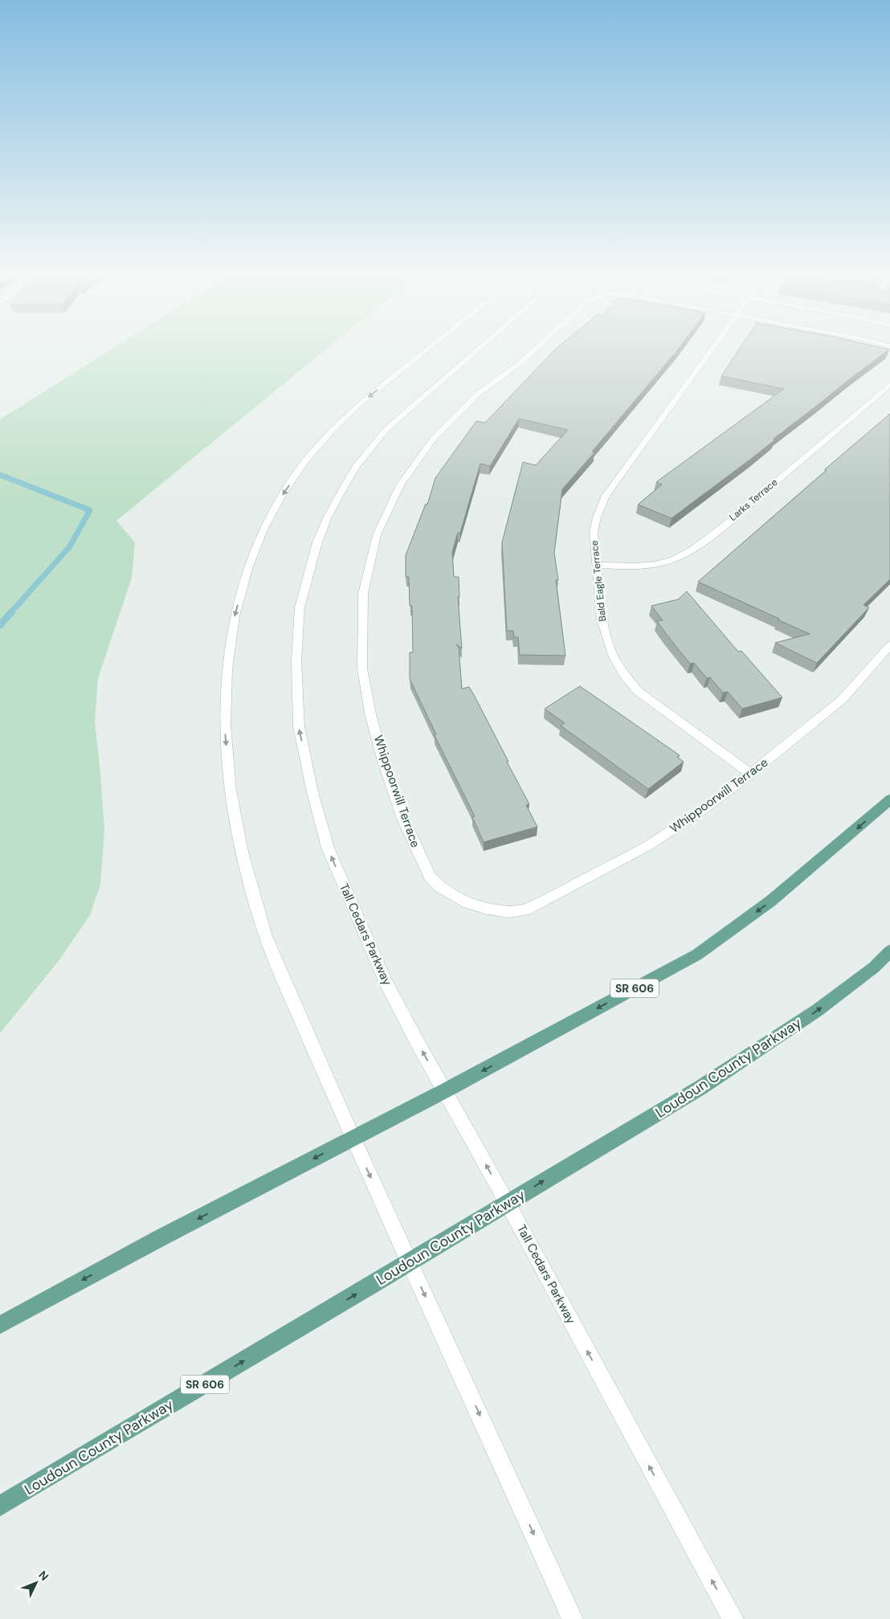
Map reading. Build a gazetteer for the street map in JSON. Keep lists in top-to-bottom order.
{
  "streets": {
    "main road": ["SR 606", "Loudoun County Parkway"],
    "street": [
      "Larks Terrace",
      "Bald Eagle Terrace",
      "Whippoorwill Terrace",
      "Tall Cedars Parkway"
    ]
  },
  "crossings": [
    ["Larks Terrace", "Bald Eagle Terrace"],
    ["Bald Eagle Terrace", "Whippoorwill Terrace"],
    ["Tall Cedars Parkway", "SR 606"],
    ["Tall Cedars Parkway", "Loudoun County Parkway"]
  ],
  "one_way": ["Tall Cedars Parkway", "Loudoun County Parkway"],
  "north": "top right"
}
